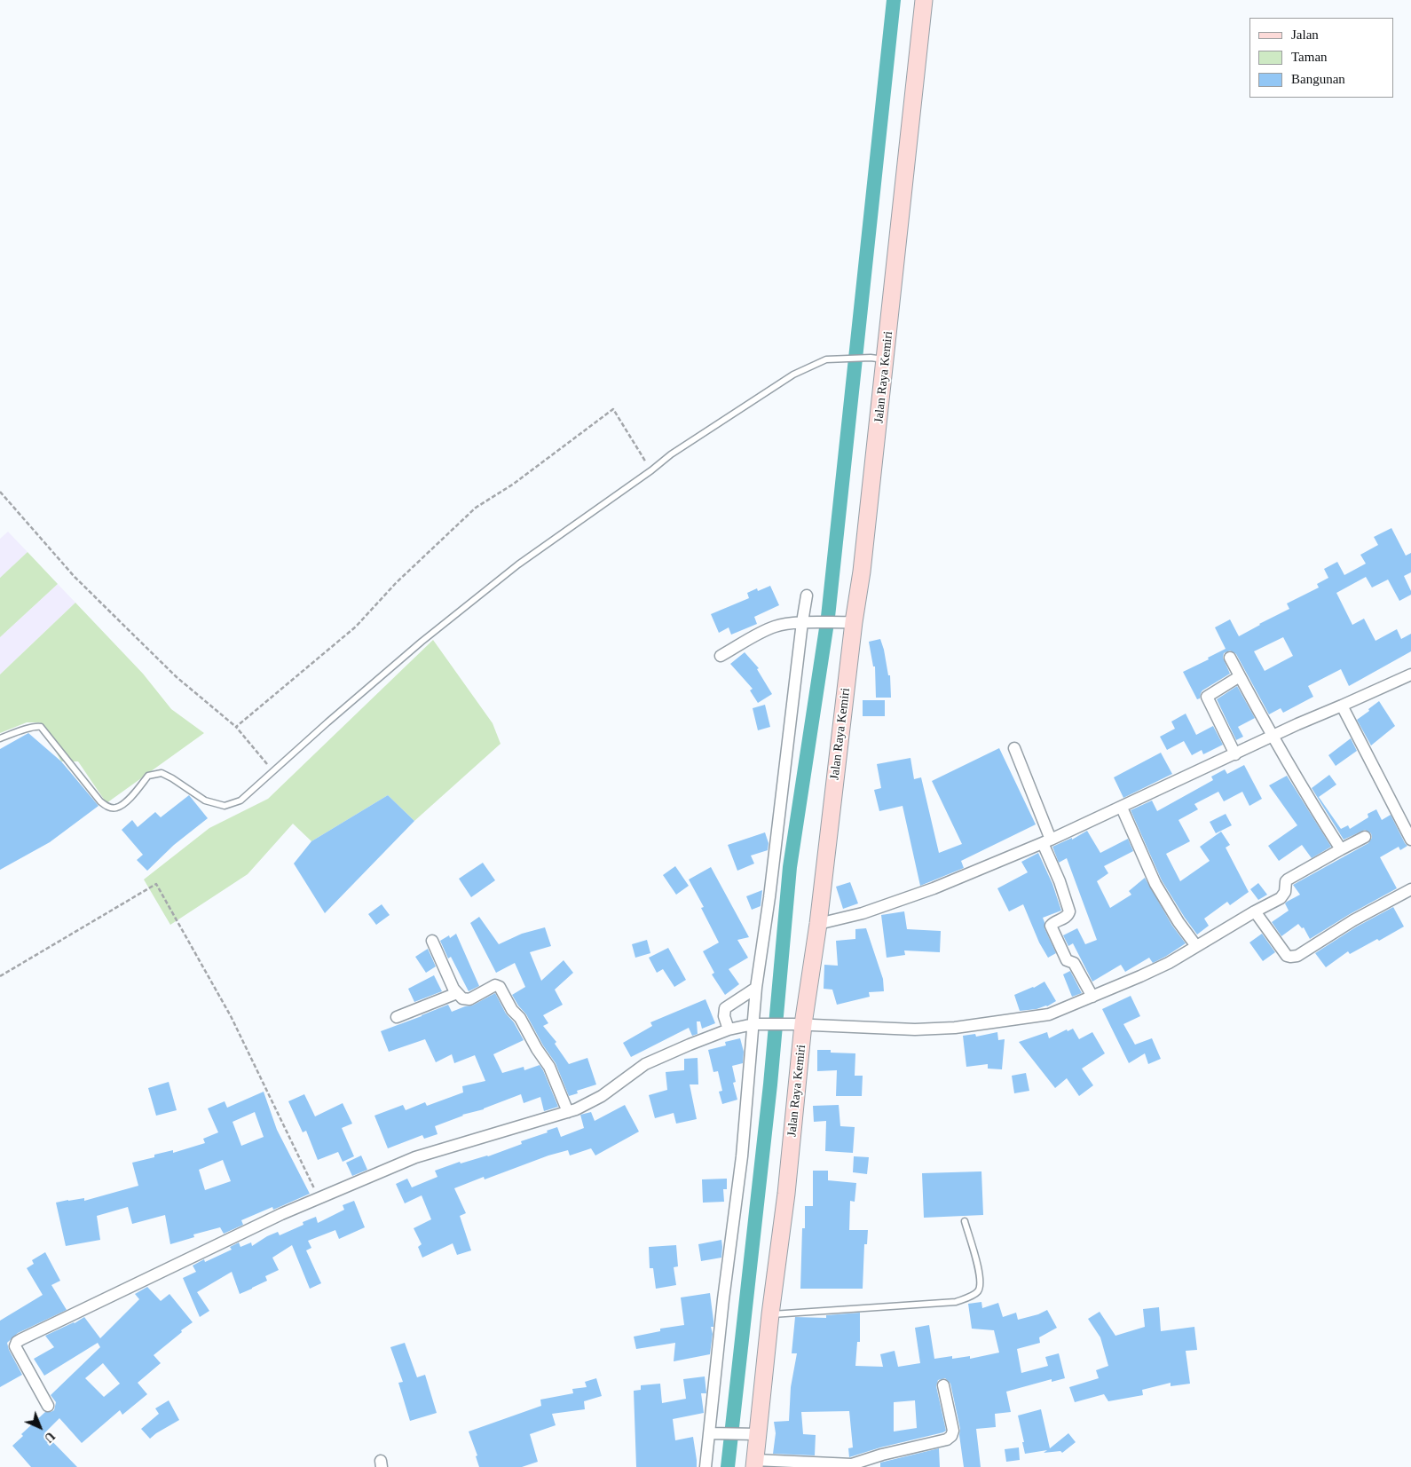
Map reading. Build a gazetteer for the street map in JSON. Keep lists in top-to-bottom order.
{
  "streets": {
    "main road": ["Jalan Raya Kemiri"]
  },
  "legend": ["Jalan", "Taman", "Bangunan"],
  "north": "bottom right"
}
